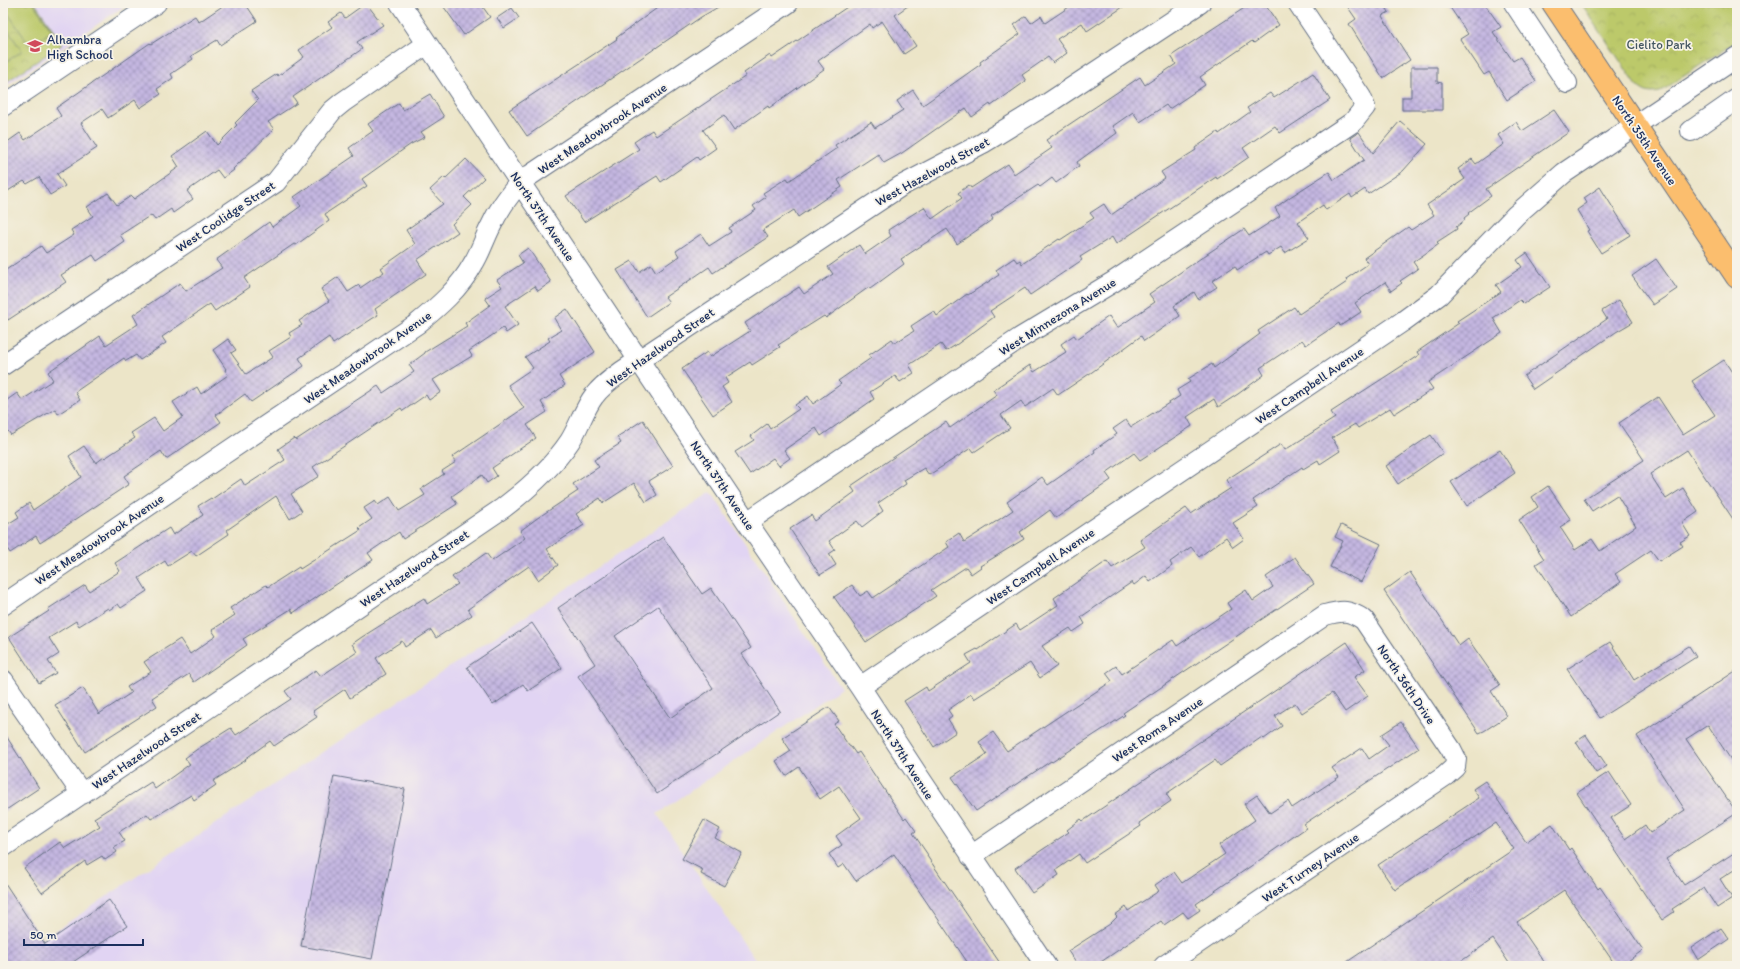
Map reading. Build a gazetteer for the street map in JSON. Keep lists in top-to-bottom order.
{
  "streets": {
    "main road": ["North 35th Avenue"],
    "street": [
      "West Meadowbrook Avenue",
      "West Hazelwood Street",
      "West Coolidge Street",
      "North 37th Avenue",
      "West Minnezona Avenue",
      "West Campbell Avenue",
      "North 36th Drive",
      "West Roma Avenue",
      "West Turney Avenue"
    ]
  },
  "crossings": [
    ["West Meadowbrook Avenue", "North 37th Avenue"],
    ["North 35th Avenue", "West Campbell Avenue"],
    ["West Hazelwood Street", "North 37th Avenue"],
    ["West Coolidge Street", "North 37th Avenue"],
    ["North 37th Avenue", "West Minnezona Avenue"],
    ["North 37th Avenue", "West Campbell Avenue"],
    ["North 37th Avenue", "West Roma Avenue"],
    ["North 36th Drive", "West Roma Avenue"],
    ["North 36th Drive", "West Turney Avenue"]
  ],
  "parks": ["Cielito Park"],
  "places": {
    "school or university": ["Alhambra High School"]
  },
  "scale_bar": "50 m"
}
